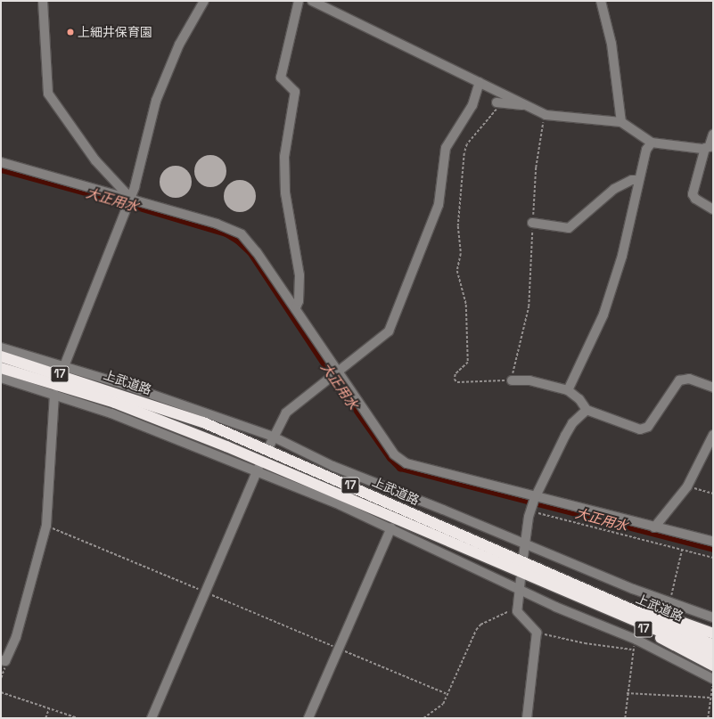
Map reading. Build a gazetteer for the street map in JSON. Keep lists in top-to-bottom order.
{
  "streets": {
    "highway": ["17", "上武道路"]
  },
  "crossings": [
    ["17", "上武道路"]
  ],
  "water": ["大正用水"],
  "places": ["上細井保育園"]
}
